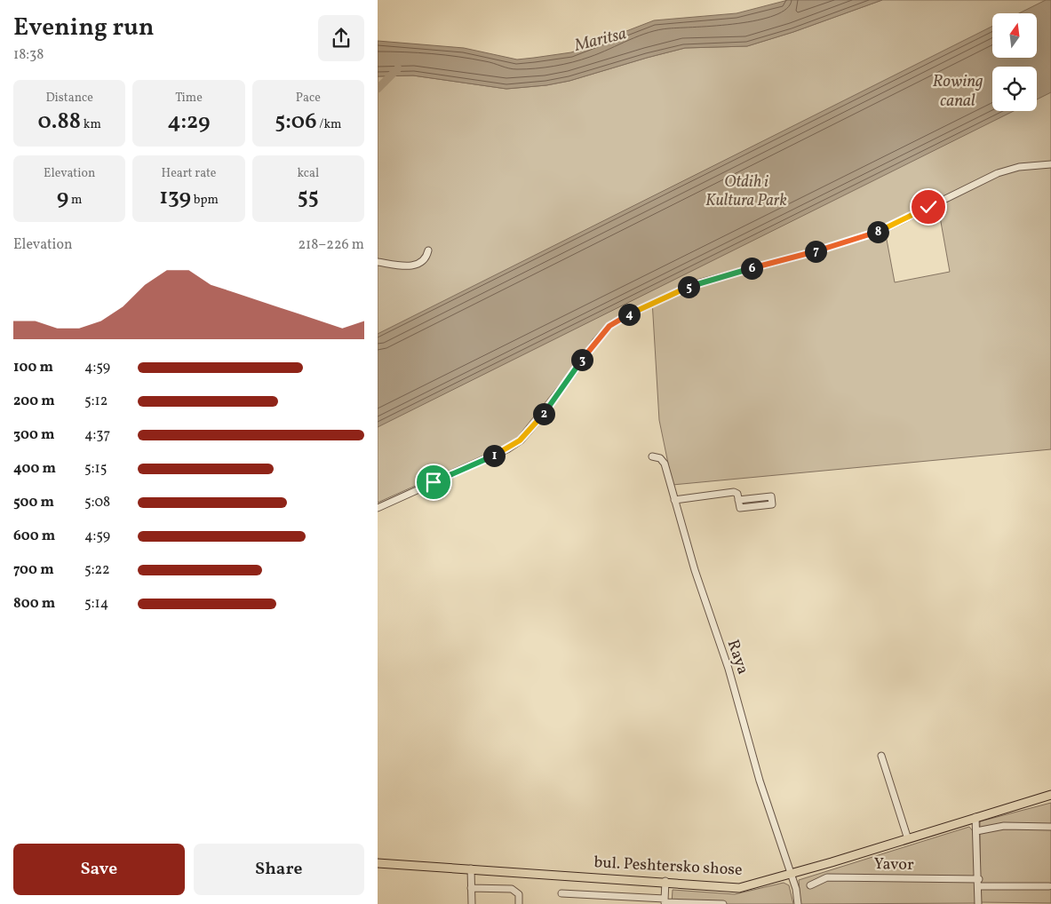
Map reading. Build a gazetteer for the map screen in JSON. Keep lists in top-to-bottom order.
{
  "streets": {
    "main road": ["bul. Peshtersko shose"],
    "street": ["Raya", "Yavor"]
  },
  "crossings": [
    ["Raya", "bul. Peshtersko shose"]
  ],
  "water": ["Maritsa", "Rowing canal"],
  "parks": ["Otdih i Kultura Park"],
  "north": "top",
  "page": {
    "heading": ["Evening run", "18:38"],
    "stats": [
      ["Distance", "0.88 km"],
      ["Time", "4:29"],
      ["Pace", "5:06 /km"],
      ["Elevation", "9 m"],
      ["Heart rate", "139 bpm"],
      ["kcal", "55"]
    ],
    "pins": [
      "8",
      "7",
      "6",
      "5",
      "4",
      "3",
      "2",
      "1"
    ],
    "chart": ["Elevation", "218–226 m"],
    "list": [
      {
        "name": "100 m",
        "note": "4:59"
      },
      {
        "name": "200 m",
        "note": "5:12"
      },
      {
        "name": "300 m",
        "note": "4:37"
      },
      {
        "name": "400 m",
        "note": "5:15"
      },
      {
        "name": "500 m",
        "note": "5:08"
      },
      {
        "name": "600 m",
        "note": "4:59"
      },
      {
        "name": "700 m",
        "note": "5:22"
      },
      {
        "name": "800 m",
        "note": "5:14"
      }
    ],
    "buttons": ["Save", "Share"]
  }
}
